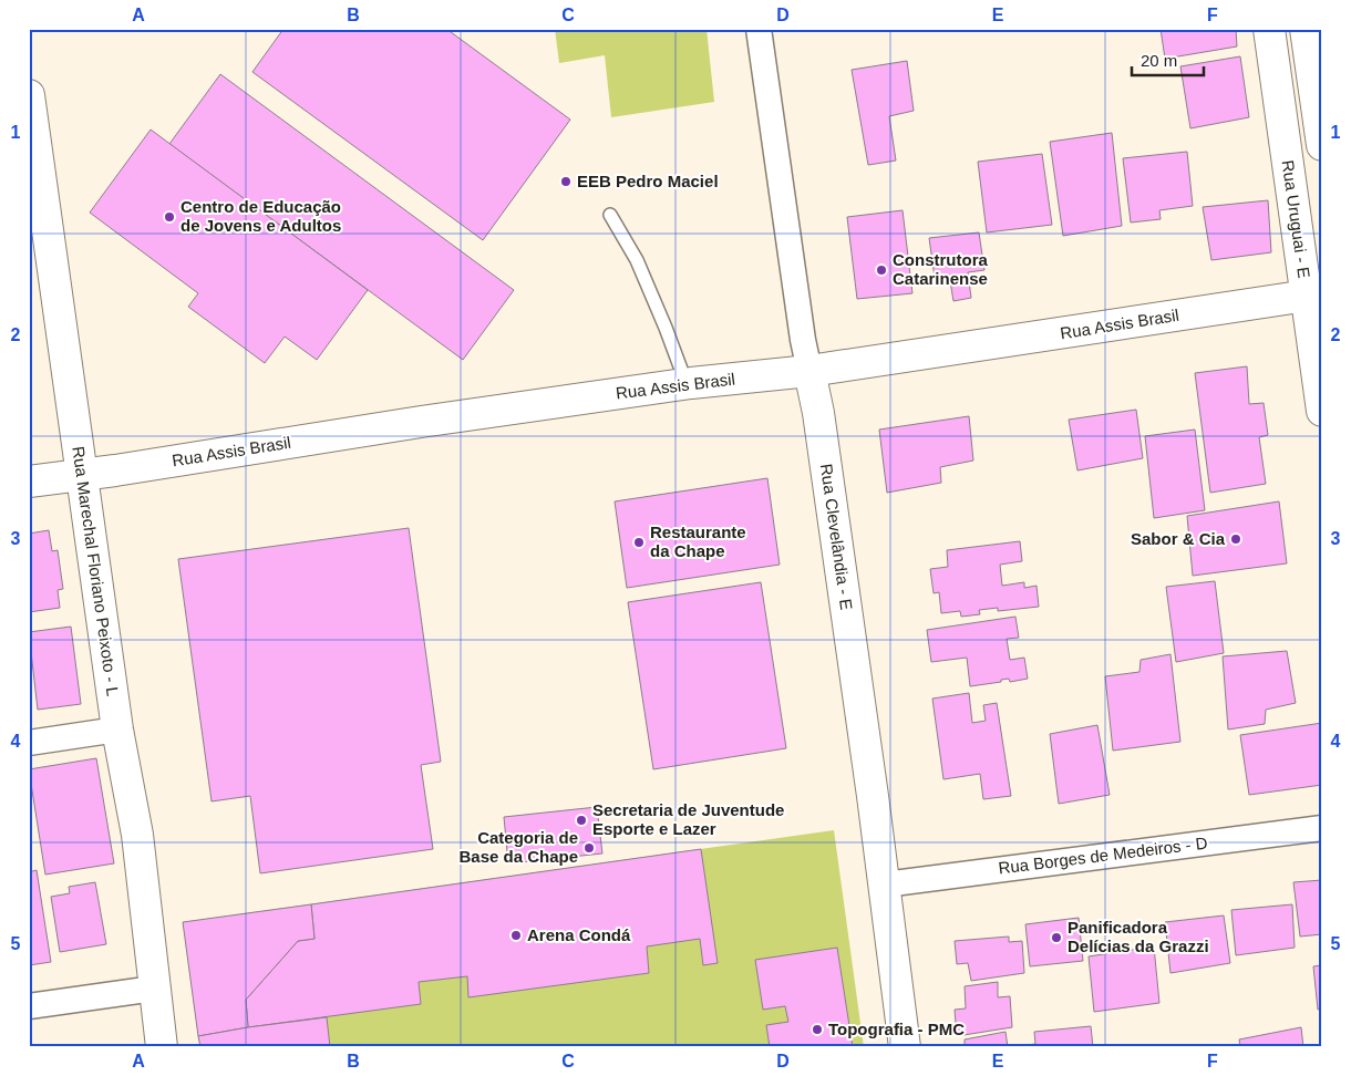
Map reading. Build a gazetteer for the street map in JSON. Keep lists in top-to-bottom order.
{
  "streets": {
    "street": [
      "Rua Uruguai - E",
      "Rua Assis Brasil",
      "Rua Clevelândia - E",
      "Rua Marechal Floriano Peixoto - L",
      "Rua Borges de Medeiros - D"
    ]
  },
  "crossings": [
    ["Rua Uruguai - E", "Rua Assis Brasil"],
    ["Rua Assis Brasil", "Rua Clevelândia - E"],
    ["Rua Assis Brasil", "Rua Marechal Floriano Peixoto - L"],
    ["Rua Clevelândia - E", "Rua Borges de Medeiros - D"]
  ],
  "places": [
    "EEB Pedro Maciel",
    "Centro de Educação de Jovens e Adultos",
    "Construtora Catarinense",
    "Sabor & Cia",
    "Restaurante da Chape",
    "Secretaria de Juventude Esporte e Lazer",
    "Categoria de Base da Chape",
    "Arena Condá",
    "Panificadora Delícias da Grazzi",
    "Topografia - PMC"
  ],
  "scale_bar": "20 m",
  "grid": {
    "columns": [
      "A",
      "B",
      "C",
      "D",
      "E",
      "F"
    ],
    "rows": [
      "1",
      "2",
      "3",
      "4",
      "5"
    ]
  }
}
